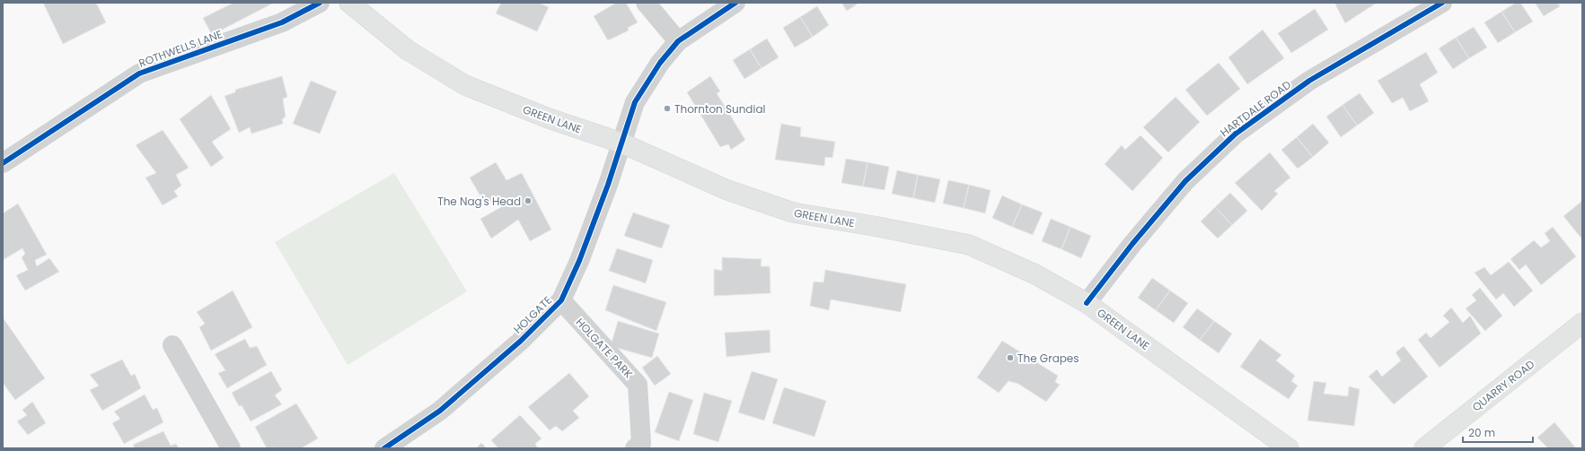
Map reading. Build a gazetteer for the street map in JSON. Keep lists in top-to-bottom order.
{
  "streets": {
    "main road": ["GREEN LANE", "QUARRY ROAD"],
    "street": [
      "ROTHWELLS LANE",
      "HARTDALE ROAD",
      "HOLGATE",
      "HOLGATE PARK"
    ]
  },
  "crossings": [
    ["HARTDALE ROAD", "GREEN LANE"],
    ["GREEN LANE", "HOLGATE"],
    ["HOLGATE", "HOLGATE PARK"]
  ],
  "places": ["Thornton Sundial", "The Nag's Head", "The Grapes"],
  "scale_bar": "20 m"
}
